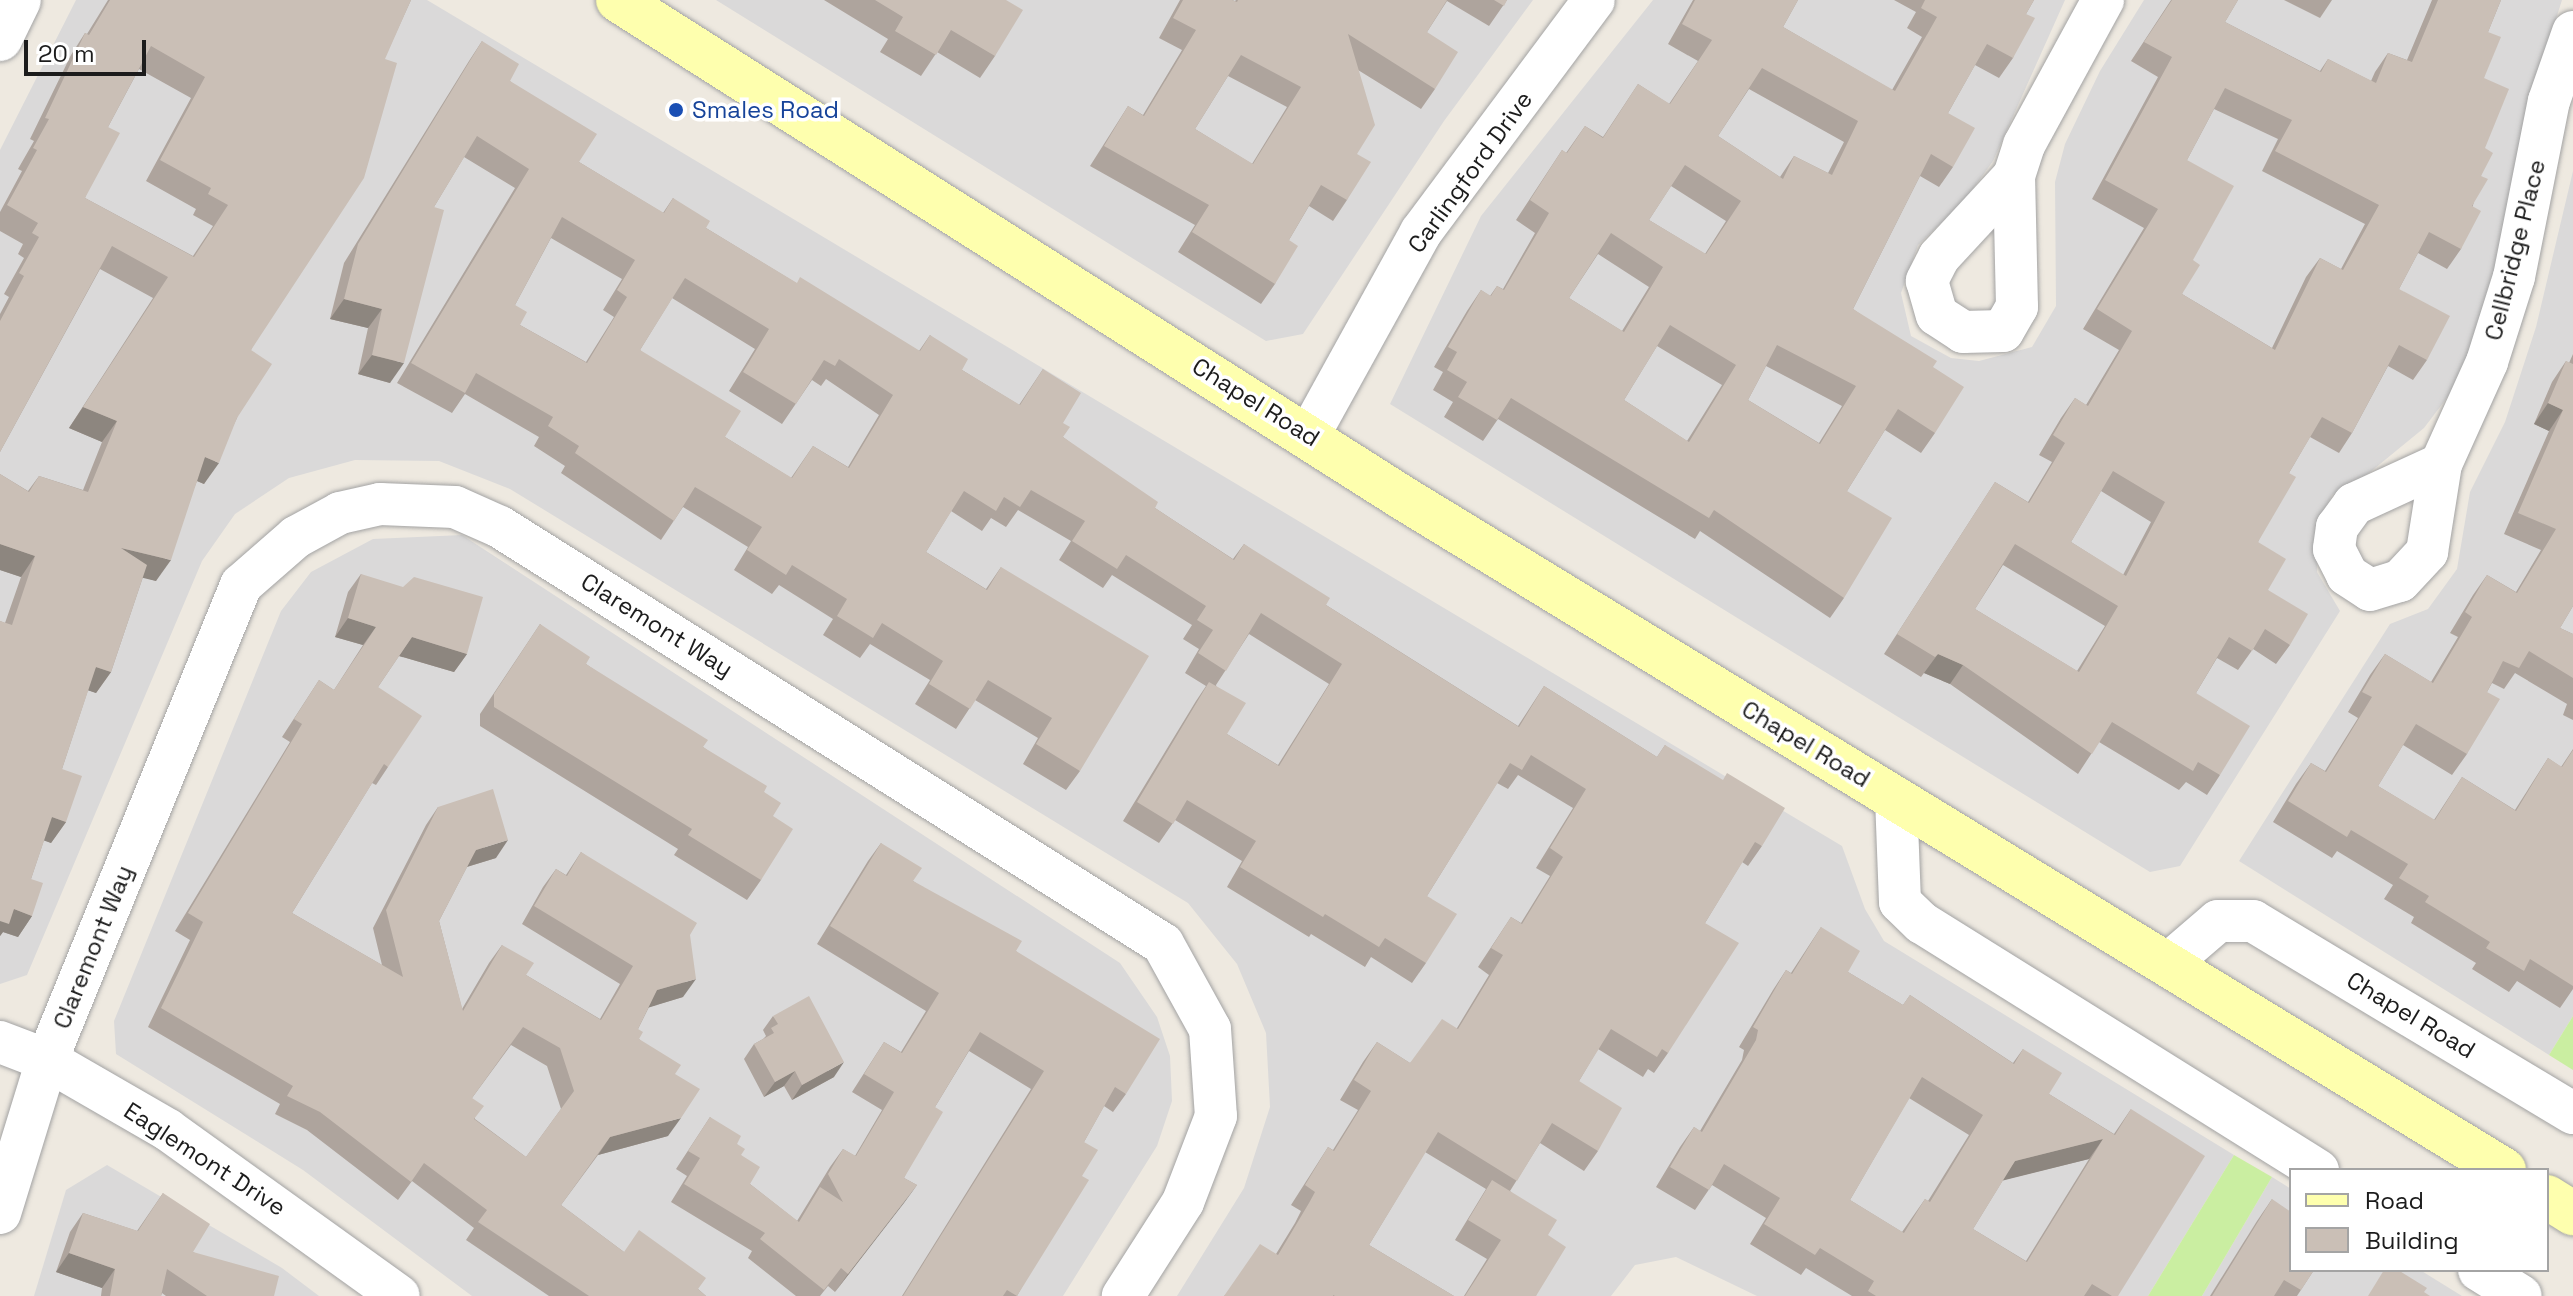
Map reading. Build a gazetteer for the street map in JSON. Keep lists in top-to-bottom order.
{
  "streets": {
    "main road": ["Chapel Road"],
    "street": [
      "Carlingford Drive",
      "Cellbridge Place",
      "Claremont Way",
      "Eaglemont Drive"
    ]
  },
  "crossings": [
    ["Carlingford Drive", "Chapel Road"],
    ["Claremont Way", "Eaglemont Drive"]
  ],
  "places": ["Smales Road"],
  "legend": ["Road", "Building"],
  "scale_bar": "20 m"
}
